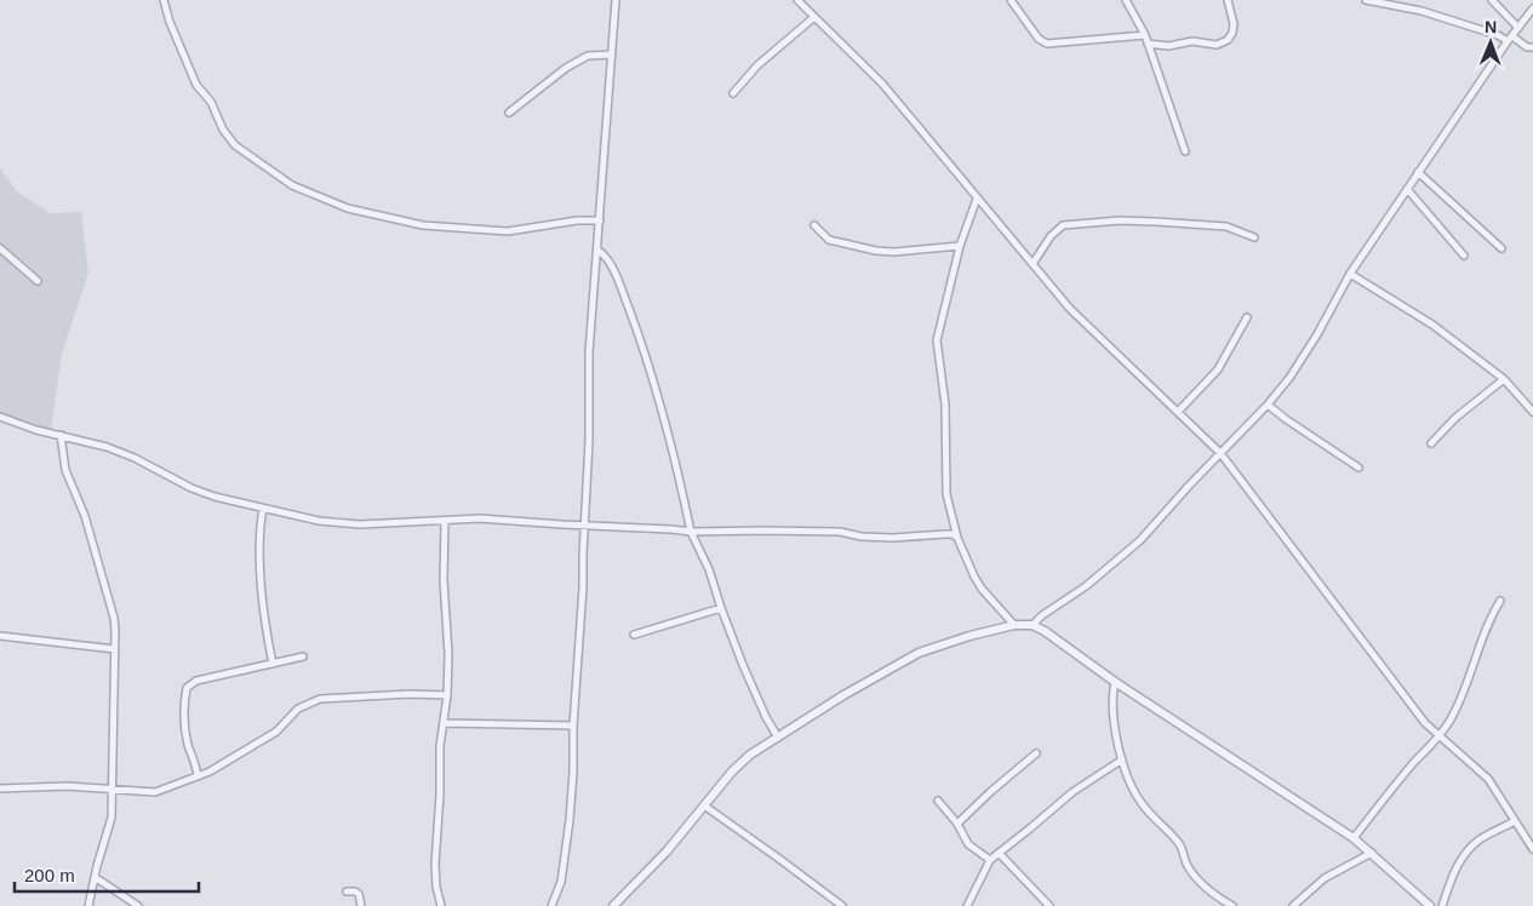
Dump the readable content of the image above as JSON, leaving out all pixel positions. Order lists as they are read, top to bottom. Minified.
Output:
{"scale_bar":"200 m","north":"top"}
